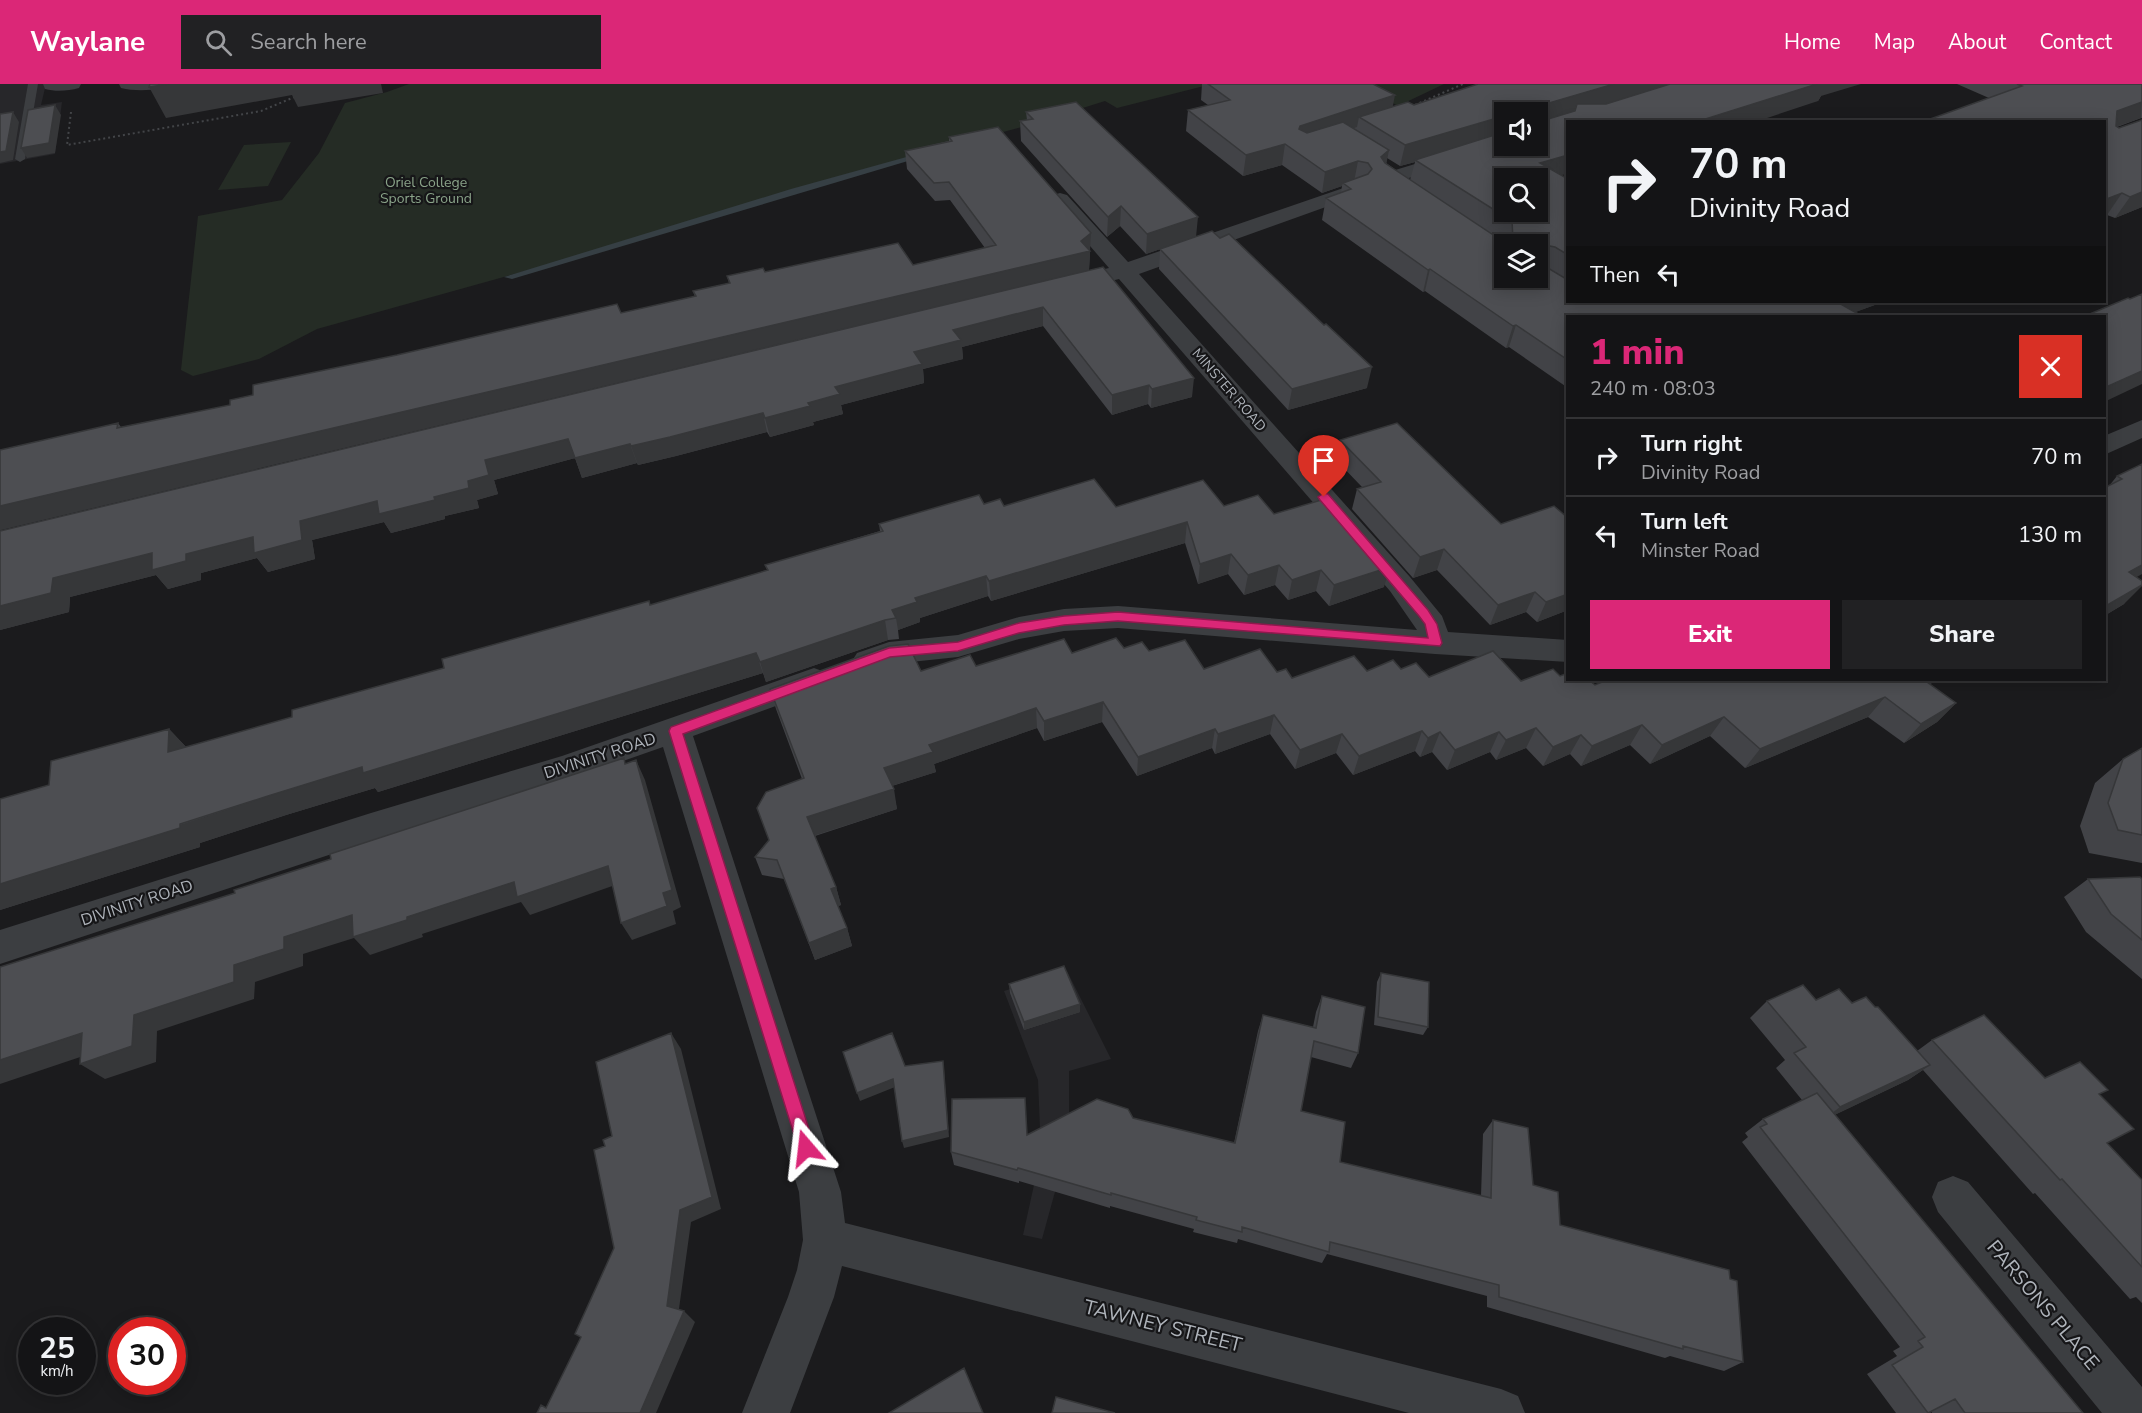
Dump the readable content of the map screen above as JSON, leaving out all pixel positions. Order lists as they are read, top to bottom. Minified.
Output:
{"streets":{"street":["MINSTER ROAD","DIVINITY ROAD","PARSONS PLACE","TAWNEY STREET"]},"crossings":[["MINSTER ROAD","DIVINITY ROAD"]],"parks":["Oriel College Sports Ground"],"page":{"header":"Waylane","search":"Search here","nav":["Home","Map","About","Contact"],"turn":["70 m","Divinity Road"],"then":"Then","heading":["1 min","240 m · 08:03"],"list":[{"name":"Turn right","note":"Divinity Road","value":"70 m"},{"name":"Turn left","note":"Minster Road","value":"130 m"}],"buttons":["Exit","Share"],"speed":"25 km/h","limit":"30"}}
